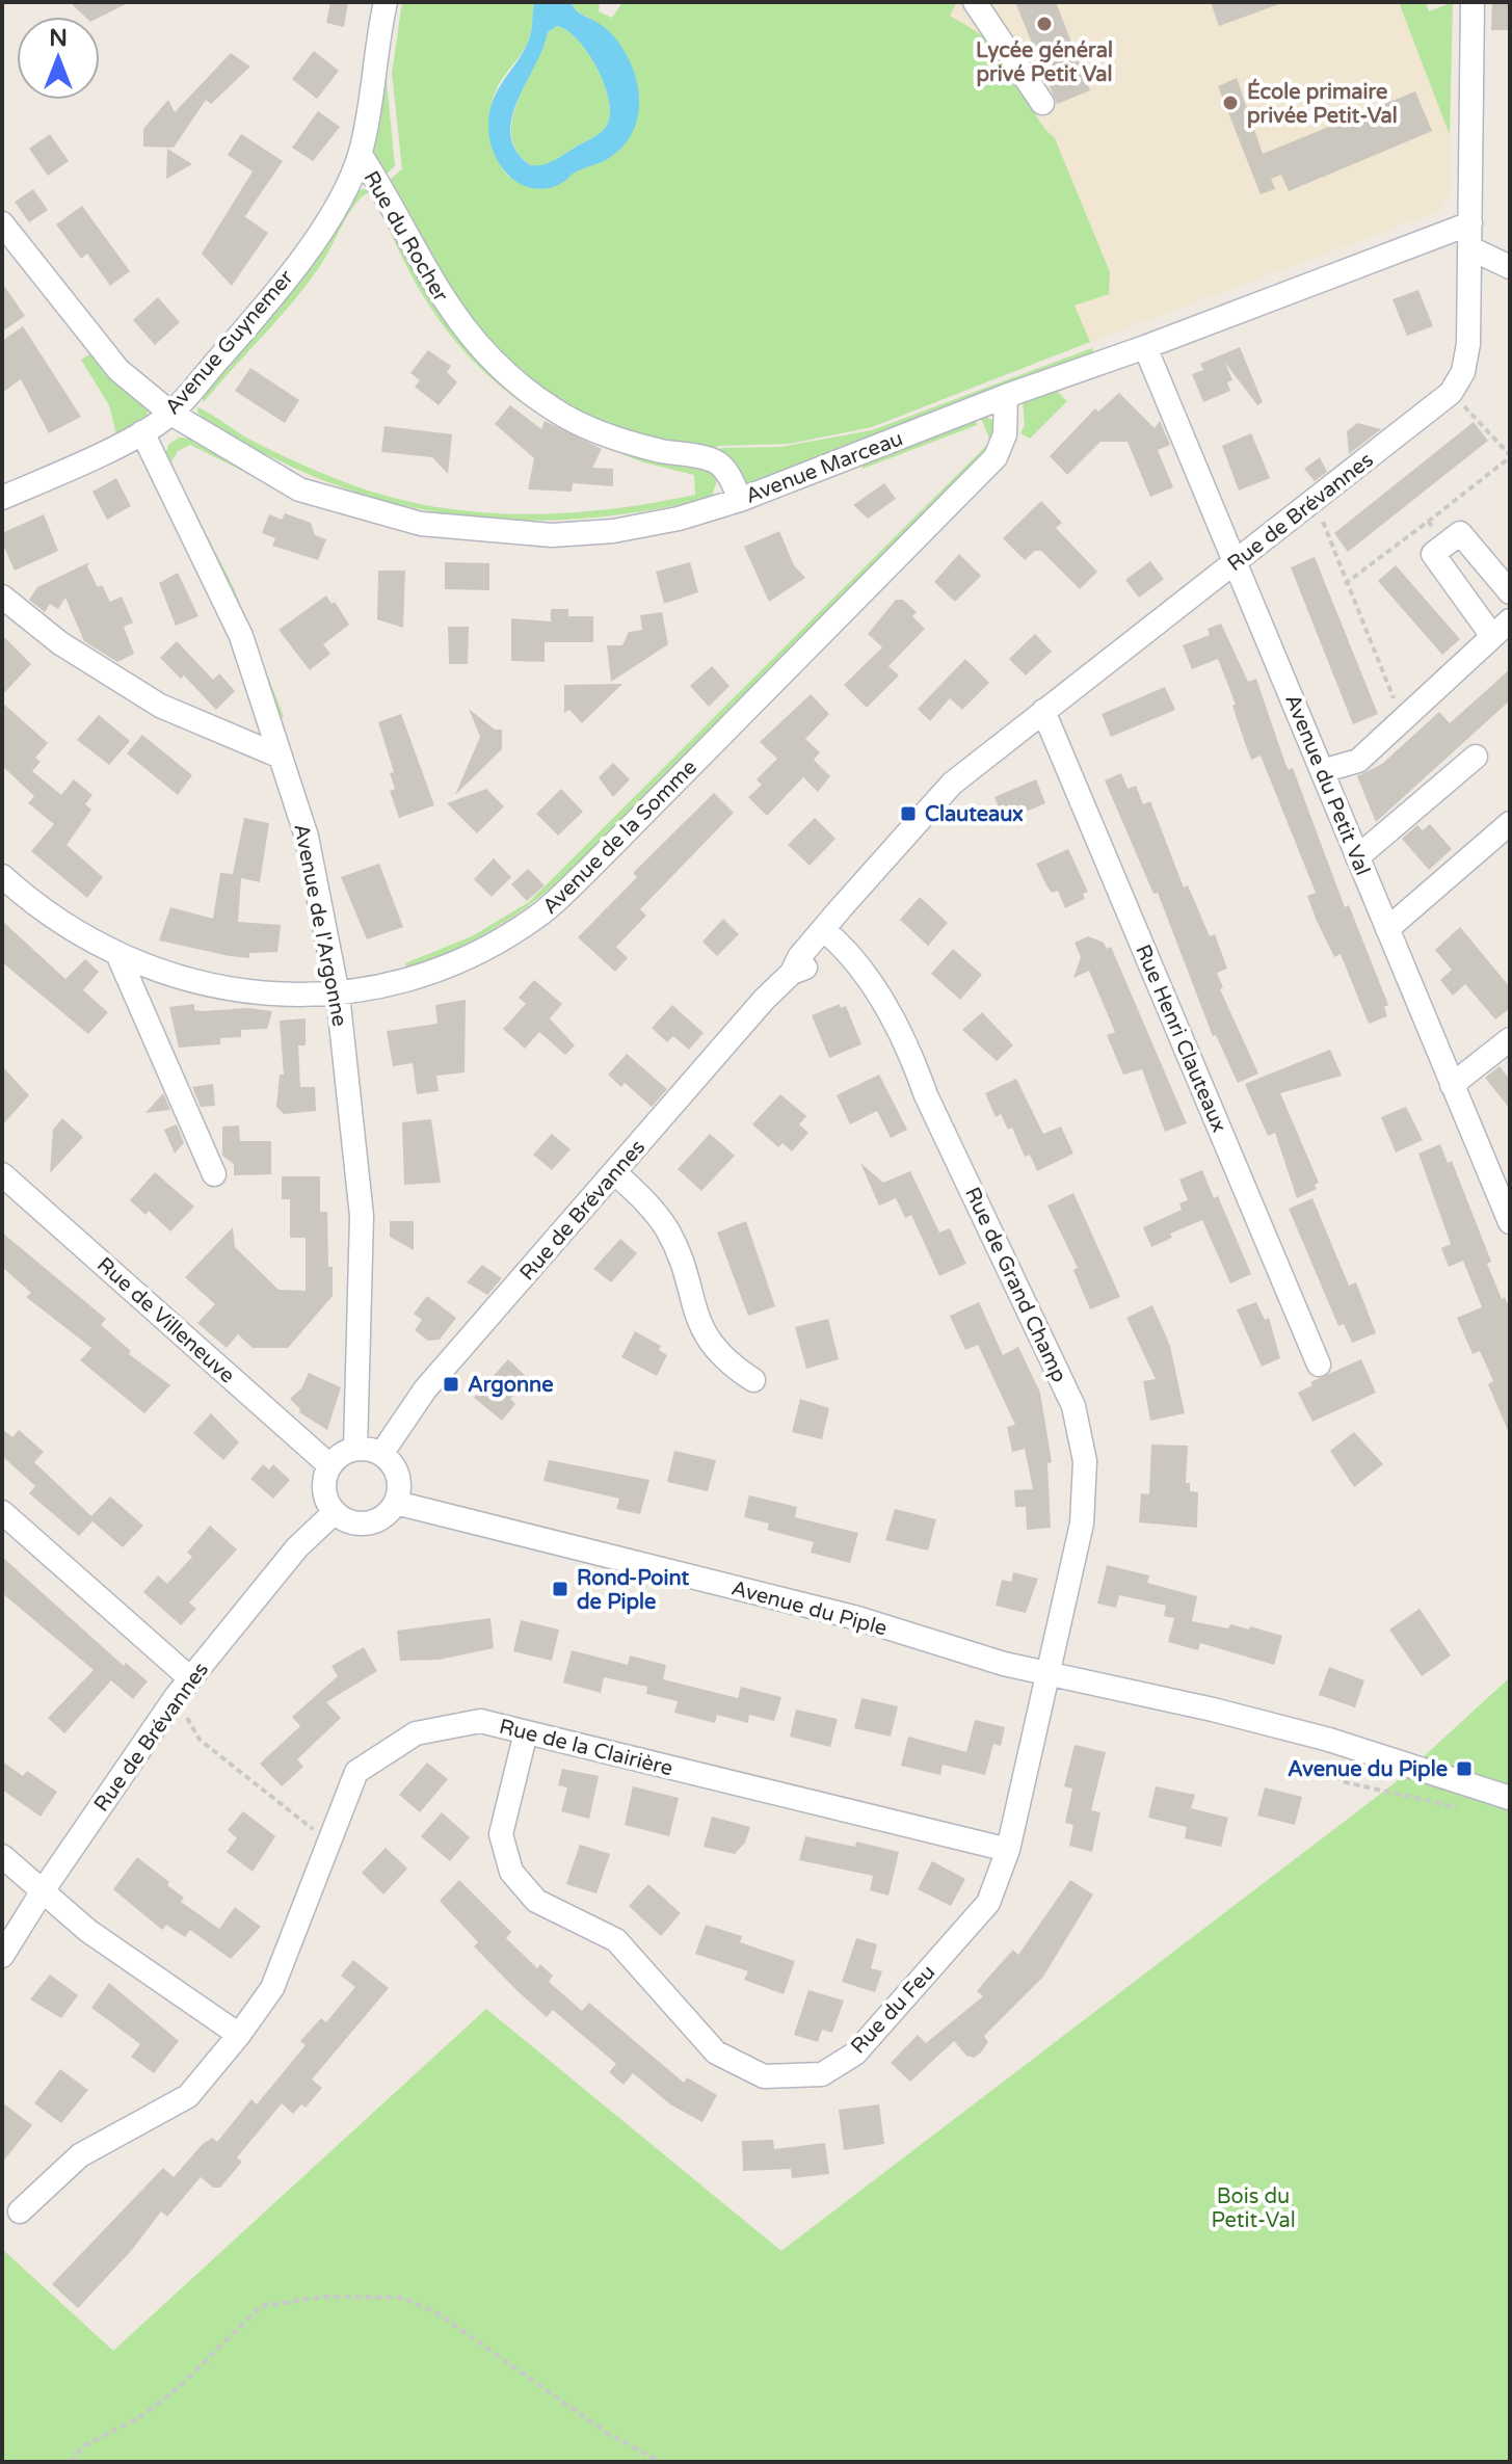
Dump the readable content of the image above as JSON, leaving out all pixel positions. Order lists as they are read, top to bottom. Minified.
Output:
{"streets":{"street":["Rue du Rocher","Avenue Guynemer","Avenue Marceau","Rue de Brévannes","Avenue du Petit Val","Avenue de la Somme","Avenue de l'Argonne","Rue Henri Clauteaux","Rue de Grand Champ","Rue de Villeneuve","Avenue du Piple","Rue de la Clairière","Rue du Feu"]},"crossings":[["Rue du Rocher","Avenue Guynemer"],["Rue du Rocher","Avenue Marceau"],["Avenue Guynemer","Avenue Marceau"],["Avenue Guynemer","Avenue de l'Argonne"],["Avenue Marceau","Rue de Brévannes"],["Avenue Marceau","Avenue du Petit Val"],["Avenue Marceau","Avenue de la Somme"],["Rue de Brévannes","Avenue du Petit Val"],["Rue de Brévannes","Avenue de l'Argonne"],["Rue de Brévannes","Rue Henri Clauteaux"],["Rue de Brévannes","Rue de Grand Champ"],["Rue de Brévannes","Rue de Villeneuve"],["Rue de Brévannes","Avenue du Piple"],["Avenue de la Somme","Avenue de l'Argonne"],["Avenue de l'Argonne","Rue de Villeneuve"],["Avenue de l'Argonne","Avenue du Piple"],["Rue de Grand Champ","Avenue du Piple"],["Rue de Grand Champ","Rue du Feu"],["Rue de Villeneuve","Avenue du Piple"],["Avenue du Piple","Rue du Feu"],["Rue de la Clairière","Rue du Feu"]],"parks":["Bois du Petit-Val"],"places":{"other":["Lycée général privé Petit Val","École primaire privée Petit-Val"],"transit":["Clauteaux","Argonne","Rond-Point de Piple","Avenue du Piple"]},"north":"top"}
